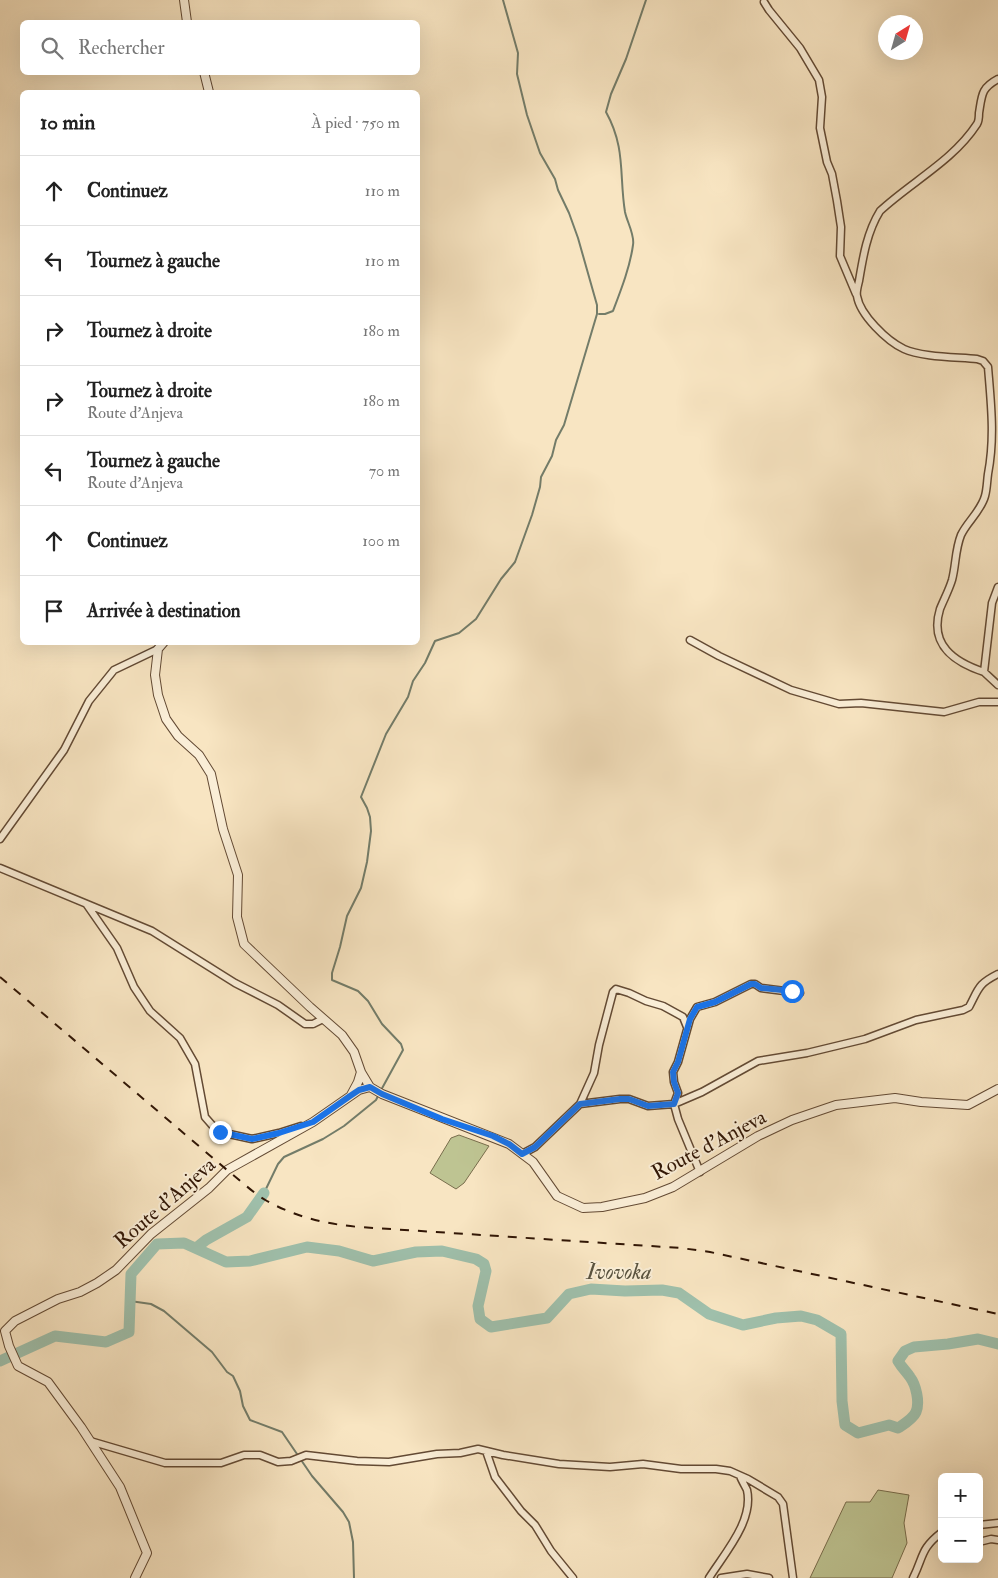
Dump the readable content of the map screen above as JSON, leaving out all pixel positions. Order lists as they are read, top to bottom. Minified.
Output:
{"streets":{"street":["Route d'Anjeva"]},"water":["Ivovoka"],"north":"top right","page":{"search":"Rechercher","heading":["10 min","À pied · 750 m"],"list":[["Continuez","110 m"],["Tournez à gauche","110 m"],["Tournez à droite","180 m"],["Tournez à droite","Route d'Anjeva","180 m"],["Tournez à gauche","Route d'Anjeva","70 m"],["Continuez","100 m"],"Arrivée à destination"],"map_buttons":["+","−"]}}
